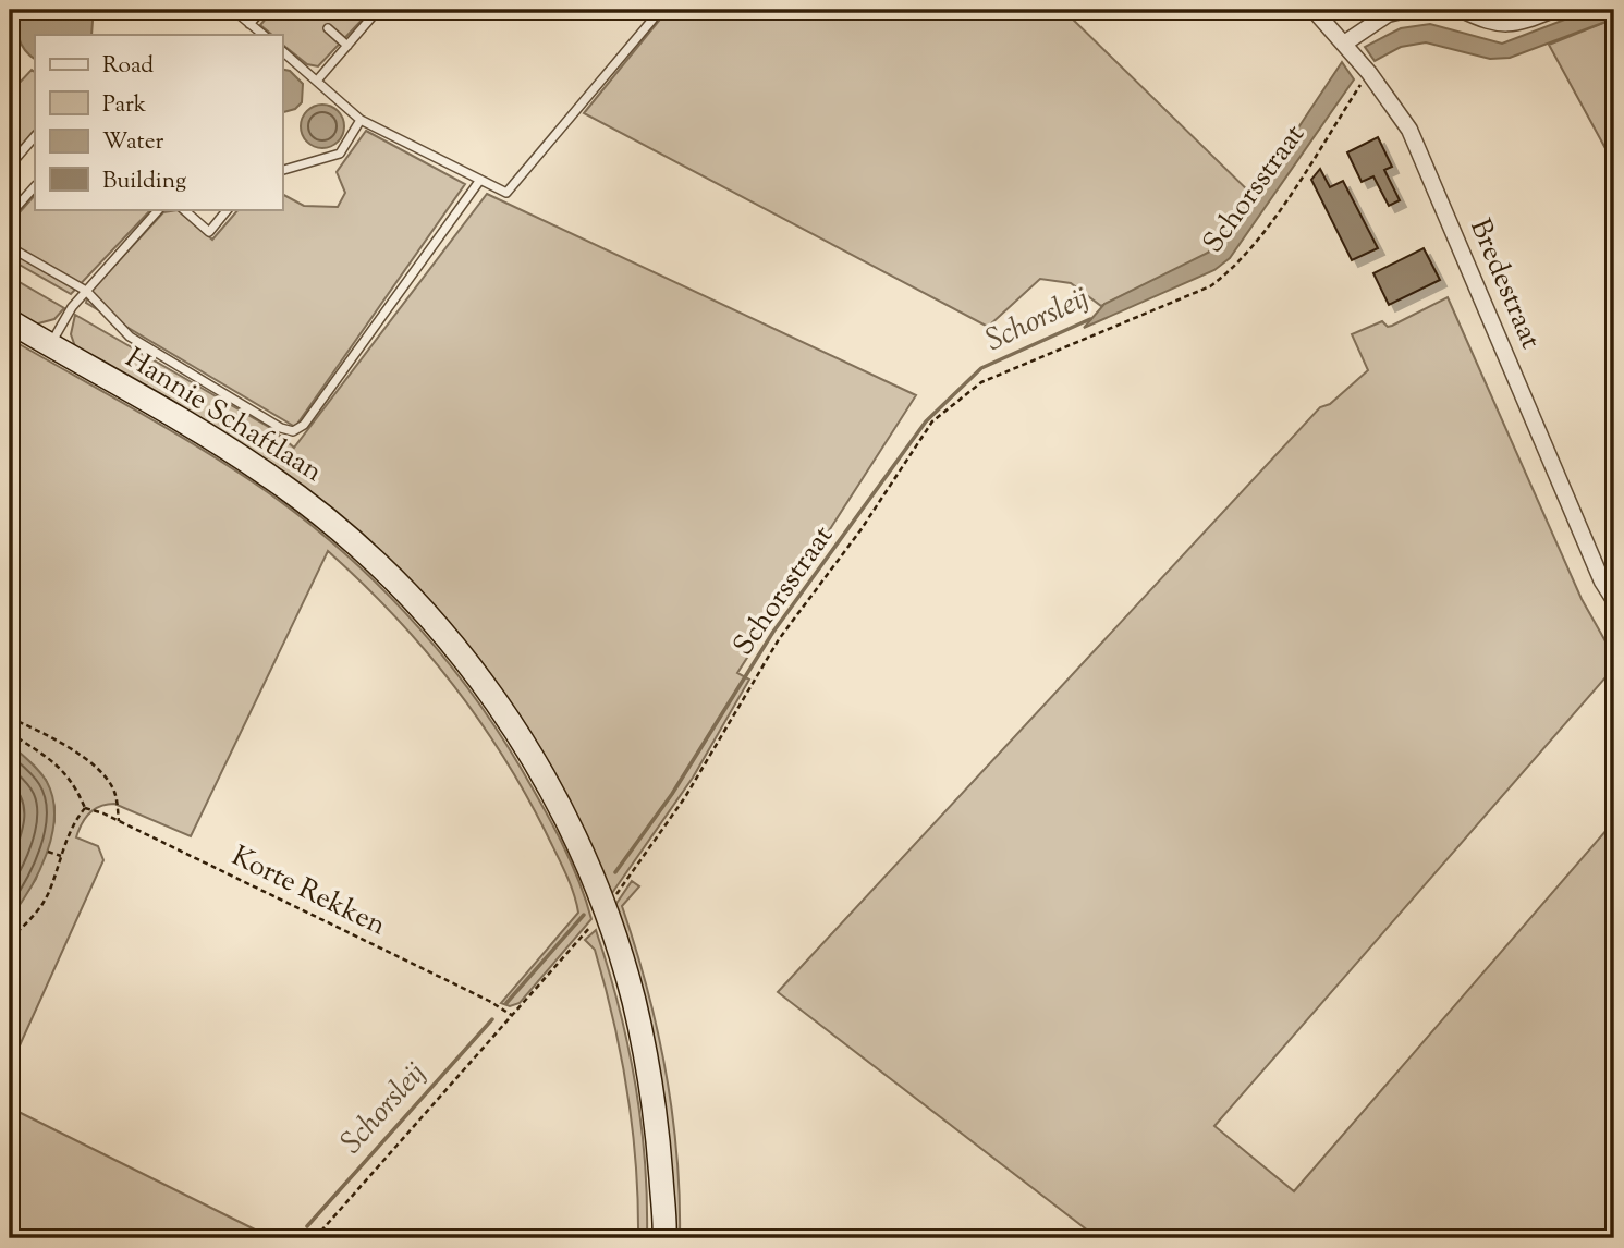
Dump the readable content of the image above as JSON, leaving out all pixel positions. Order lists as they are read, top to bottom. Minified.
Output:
{"streets":{"main road":["Hannie Schaftlaan"],"street":["Bredestraat"],"path":["Schorsstraat","Korte Rekken"]},"crossings":[["Schorsstraat","Bredestraat"],["Schorsstraat","Hannie Schaftlaan"],["Schorsstraat","Korte Rekken"]],"water":["Schorsleij"],"legend":["Road","Park","Water","Building"]}
